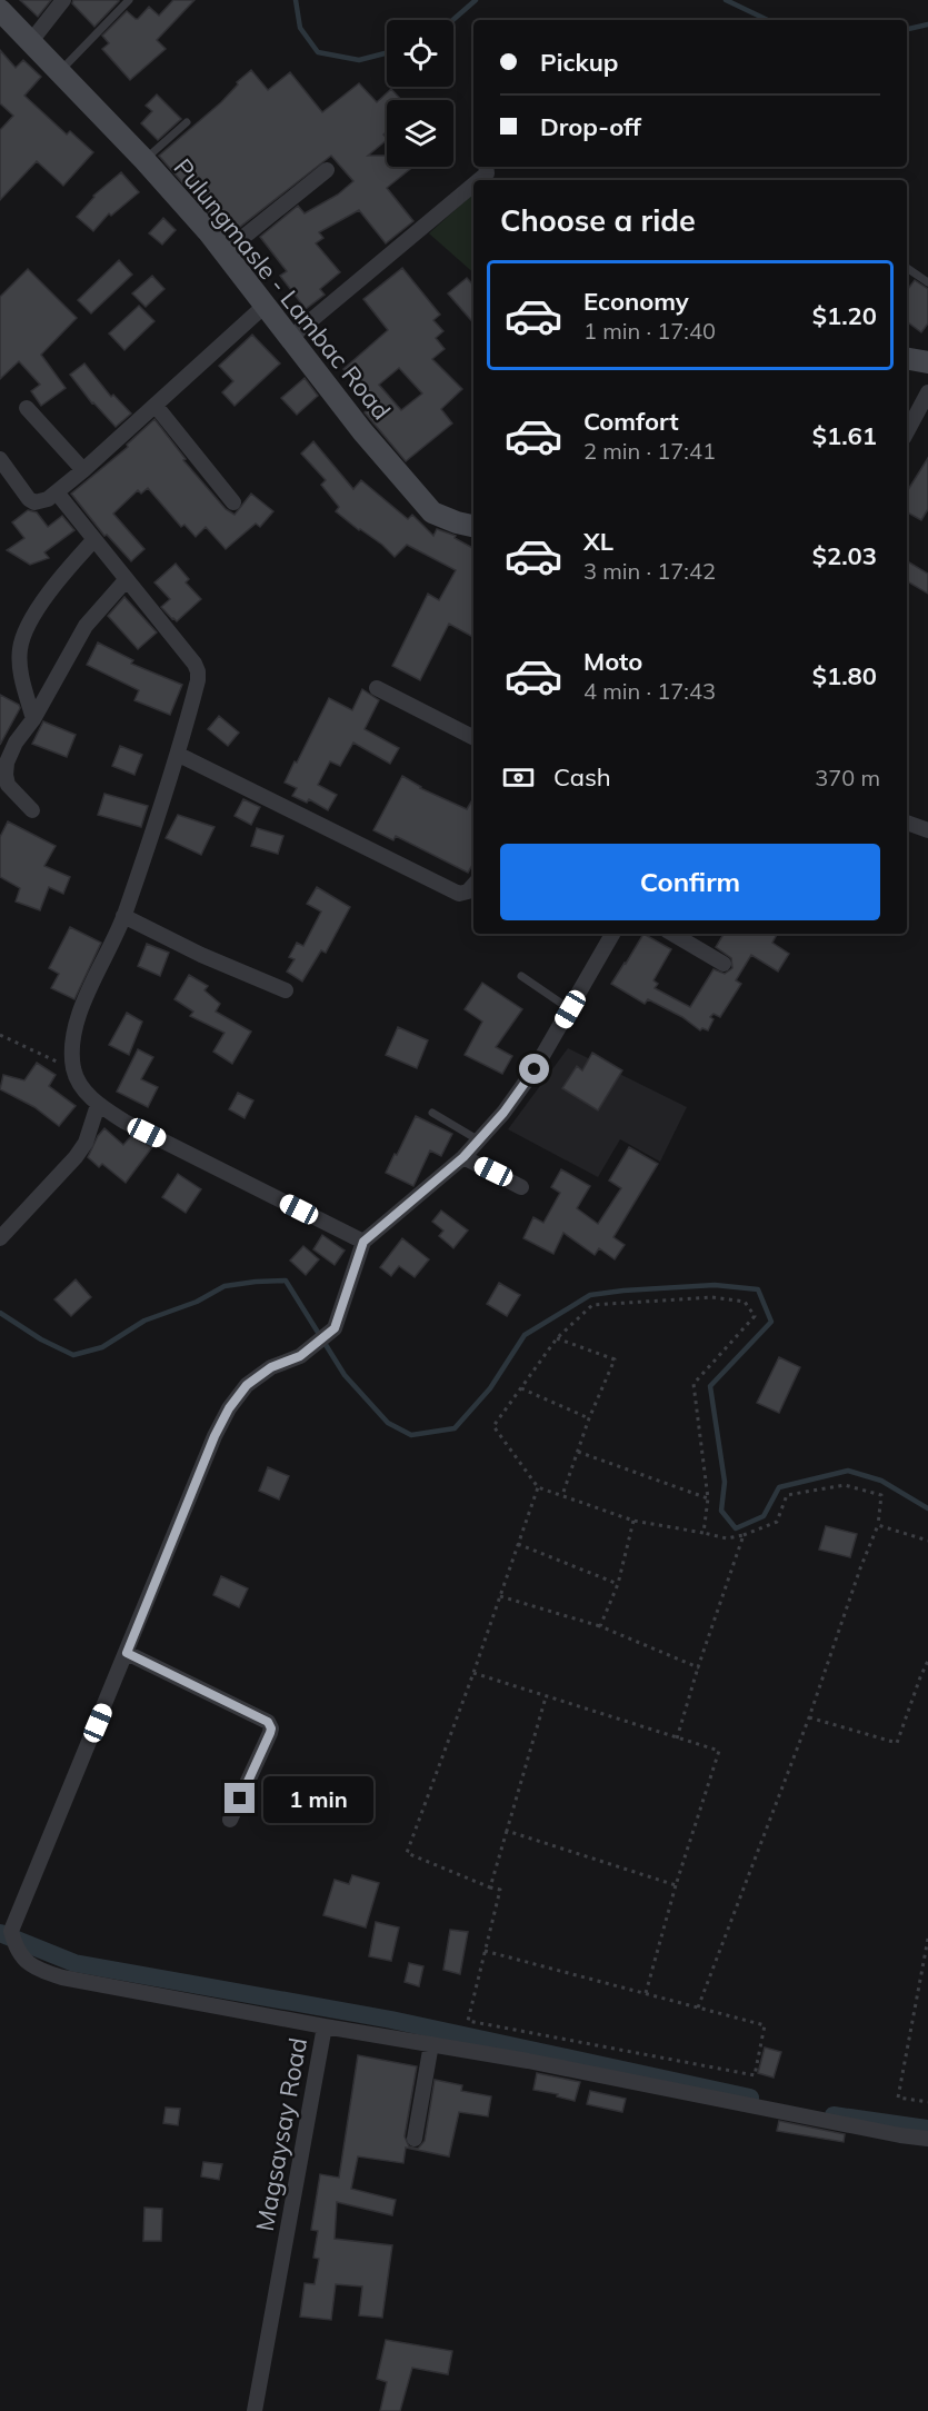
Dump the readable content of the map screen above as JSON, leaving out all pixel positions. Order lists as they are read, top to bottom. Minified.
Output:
{"streets":{"street":["Pulungmasle - Lambac Road","Magsaysay Road"]},"page":{"banner":["Pickup","Drop-off"],"heading":"Choose a ride","list":[{"name":"Economy","note":"1 min · 17:40","value":"$1.20"},{"name":"Comfort","note":"2 min · 17:41","value":"$1.61"},{"name":"XL","note":"3 min · 17:42","value":"$2.03"},{"name":"Moto","note":"4 min · 17:43","value":"$1.80"}],"pay":["Cash","370 m"],"buttons":"Confirm","bubble":"1 min"}}
